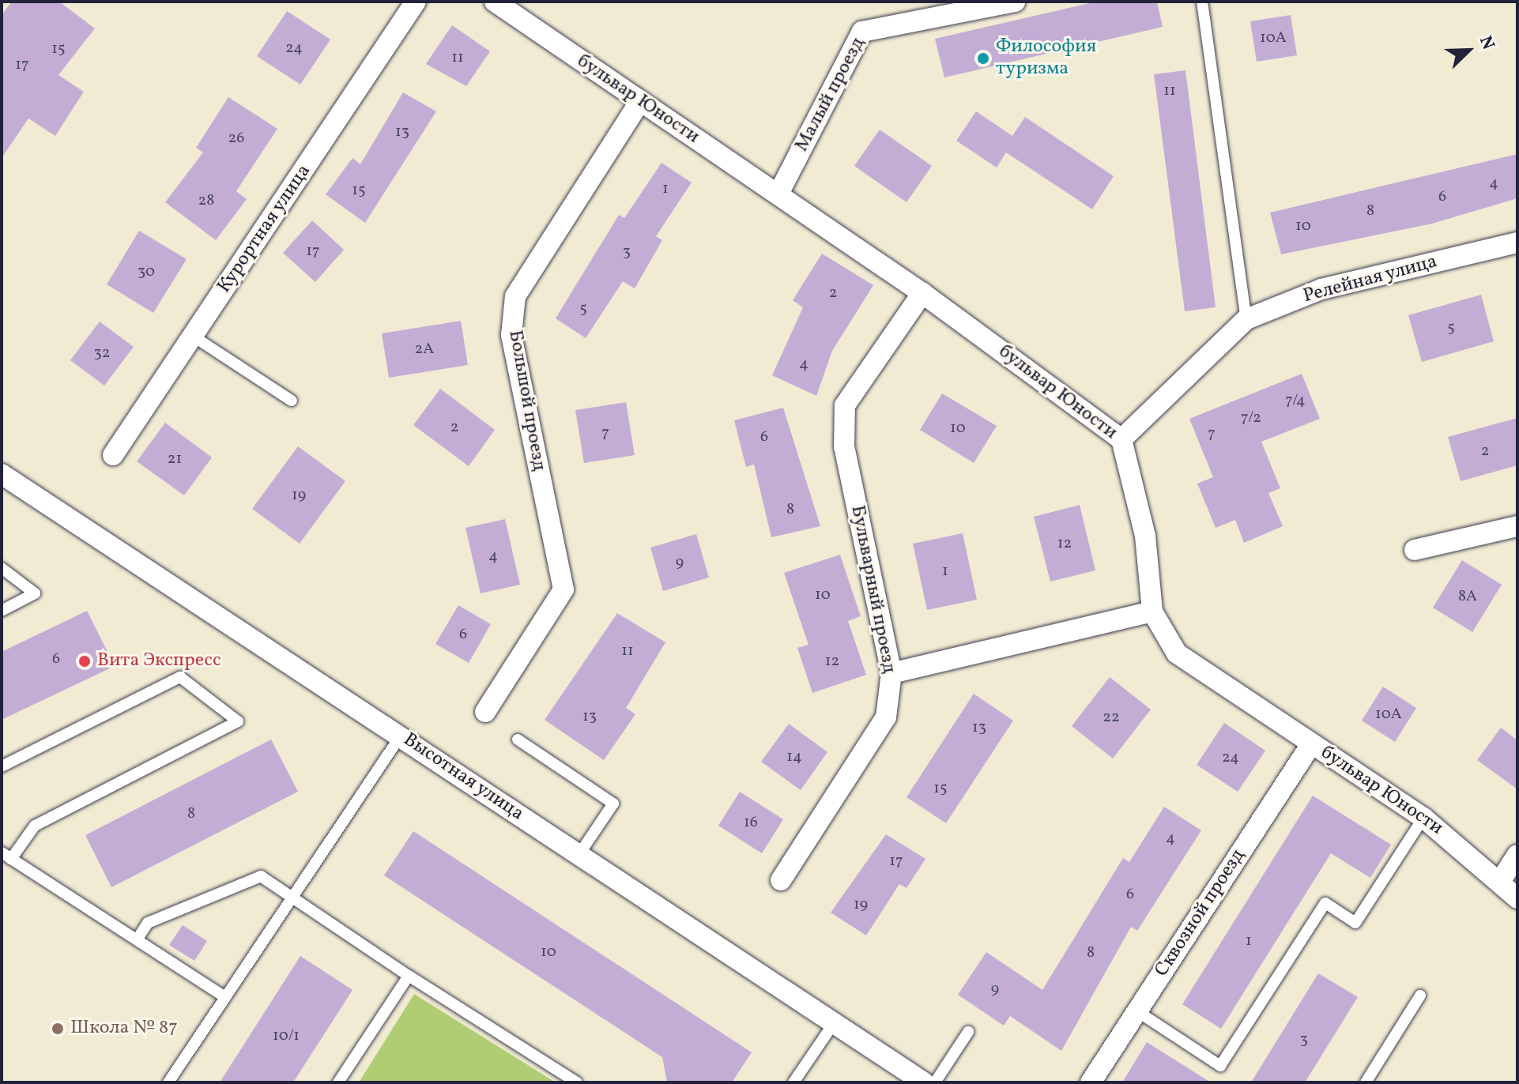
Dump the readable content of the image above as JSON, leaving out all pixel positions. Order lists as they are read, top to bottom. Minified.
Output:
{"streets":{"street":["Малый проезд","бульвар Юности","Курортная улица","Релейная улица","Большой проезд","Бульварный проезд","Высотная улица","Сквозной проезд"]},"crossings":[["Малый проезд","бульвар Юности"],["бульвар Юности","Релейная улица"],["бульвар Юности","Большой проезд"],["бульвар Юности","Бульварный проезд"],["бульвар Юности","Сквозной проезд"]],"places":["Философия туризма","Вита Экспресс","Школа № 87"],"house_numbers":["10А","24","15","11","17","11","13","26","4","1","15","6","28","8","10","17","3","30","2","5","5","2А","32","4","7/4","7/2","2","10","7","7","6","2","21","19","8","12","4","9","1","10","8А","6","11","6","12","10А","13","22","13","14","24","15","8","16","4","17","6","19","1","10","8","9","10/1","3"],"north":"top right"}
